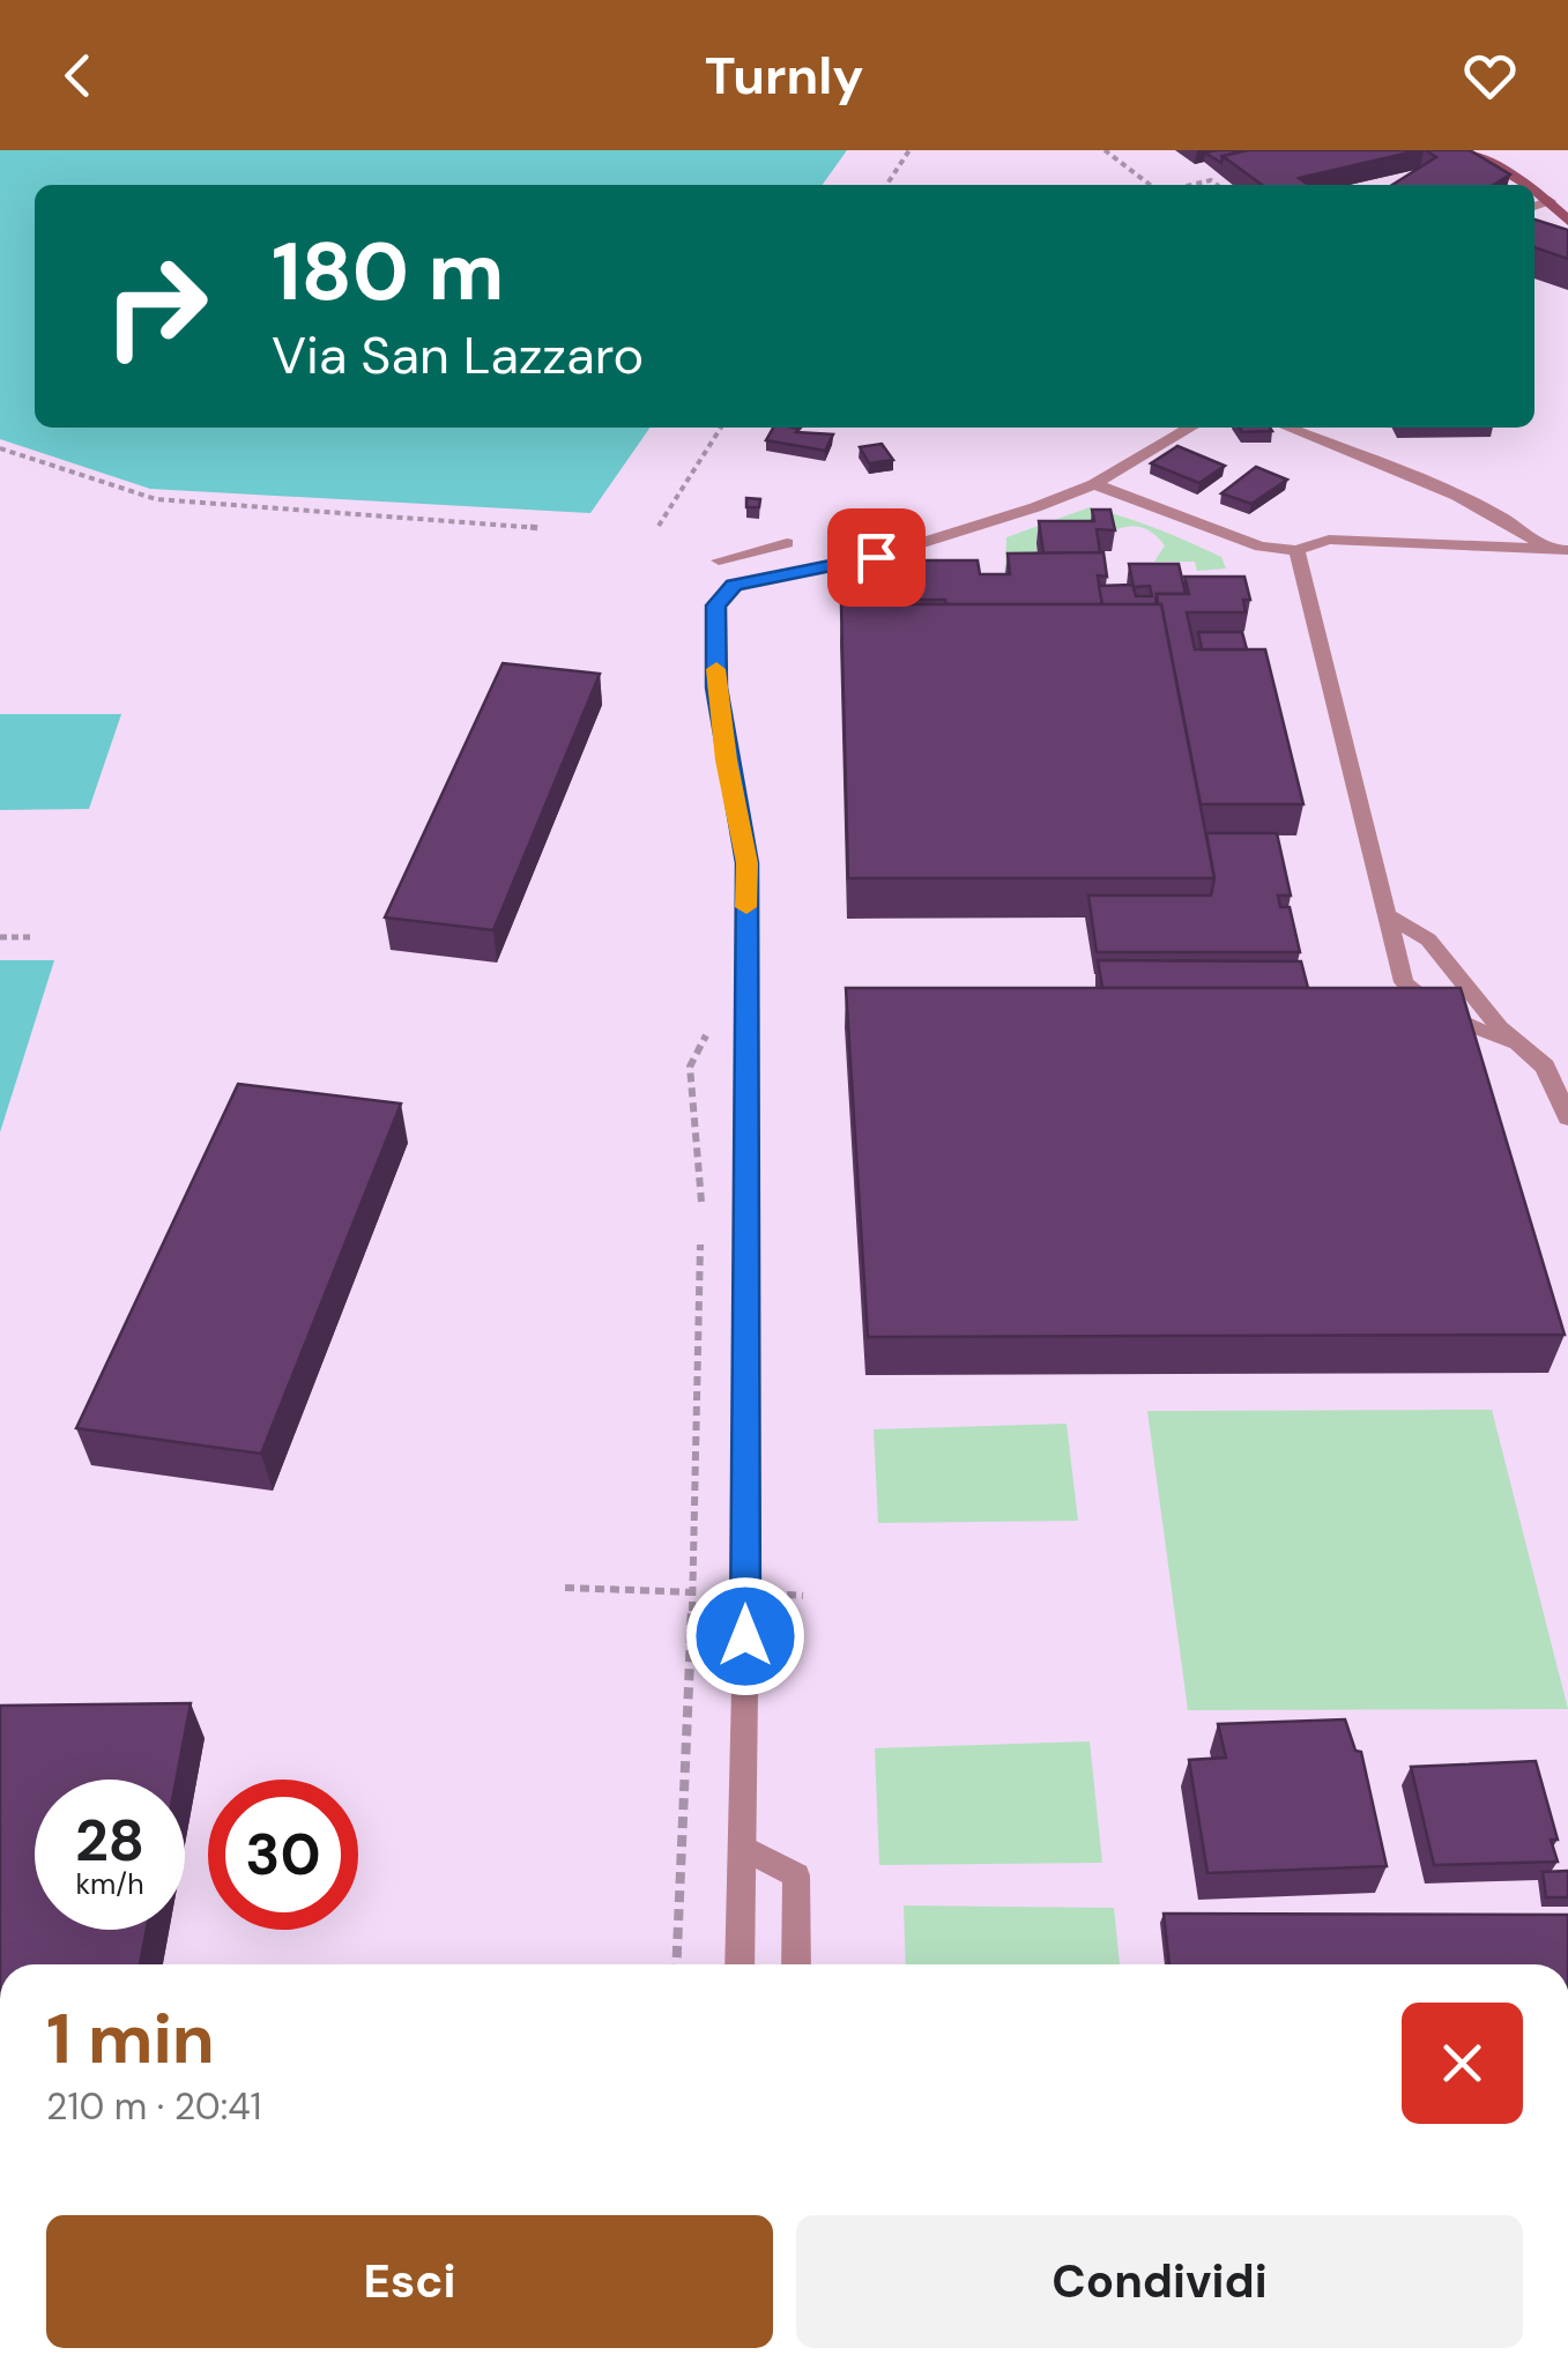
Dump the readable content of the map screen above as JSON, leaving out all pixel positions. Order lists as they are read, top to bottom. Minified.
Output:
{"page":{"header":"Turnly","turn":["180 m","Via San Lazzaro"],"speed":"28 km/h","limit":"30","heading":["1 min","210 m · 20:41"],"buttons":["Esci","Condividi"]}}
